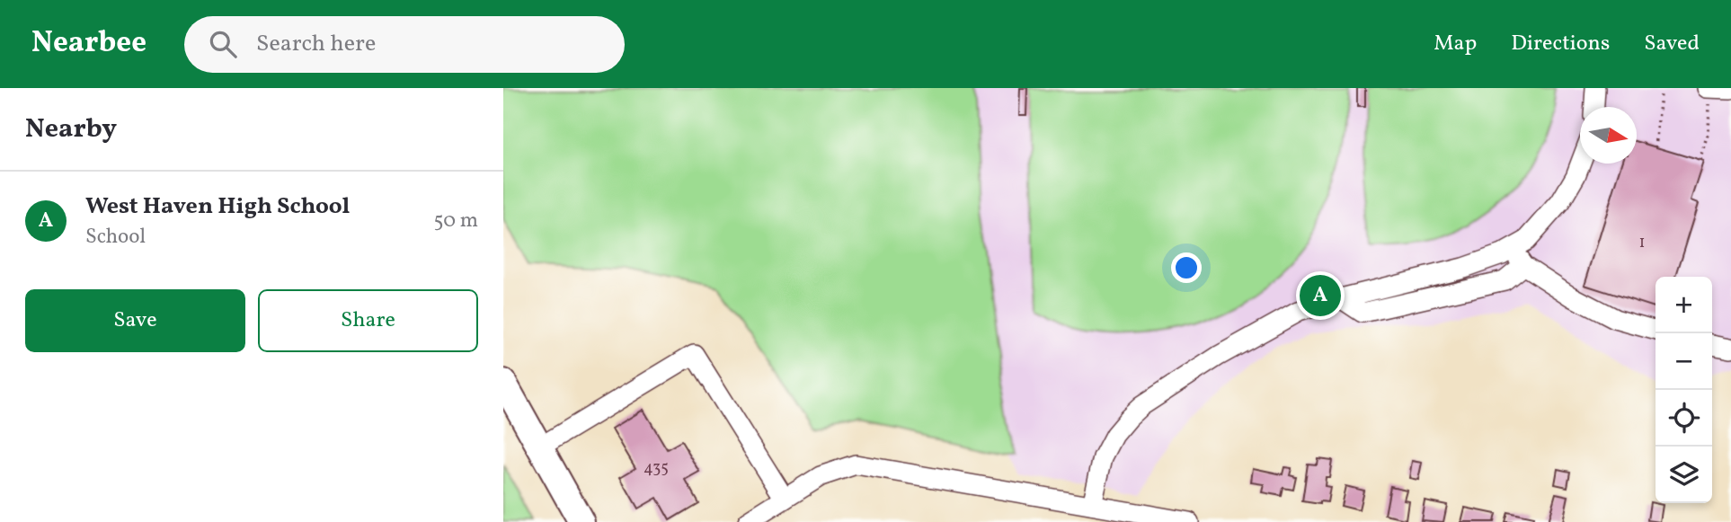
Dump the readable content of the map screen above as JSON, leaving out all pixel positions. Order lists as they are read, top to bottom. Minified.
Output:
{"house_numbers":["1","435"],"north":"right","page":{"header":"Nearbee","search":"Search here","nav":["Map","Directions","Saved"],"heading":"Nearby","list":[{"mark":"A","name":"West Haven High School","note":"School","value":"50 m"}],"buttons":["Save","Share"],"pins":"A","map_buttons":["+","−"]}}
